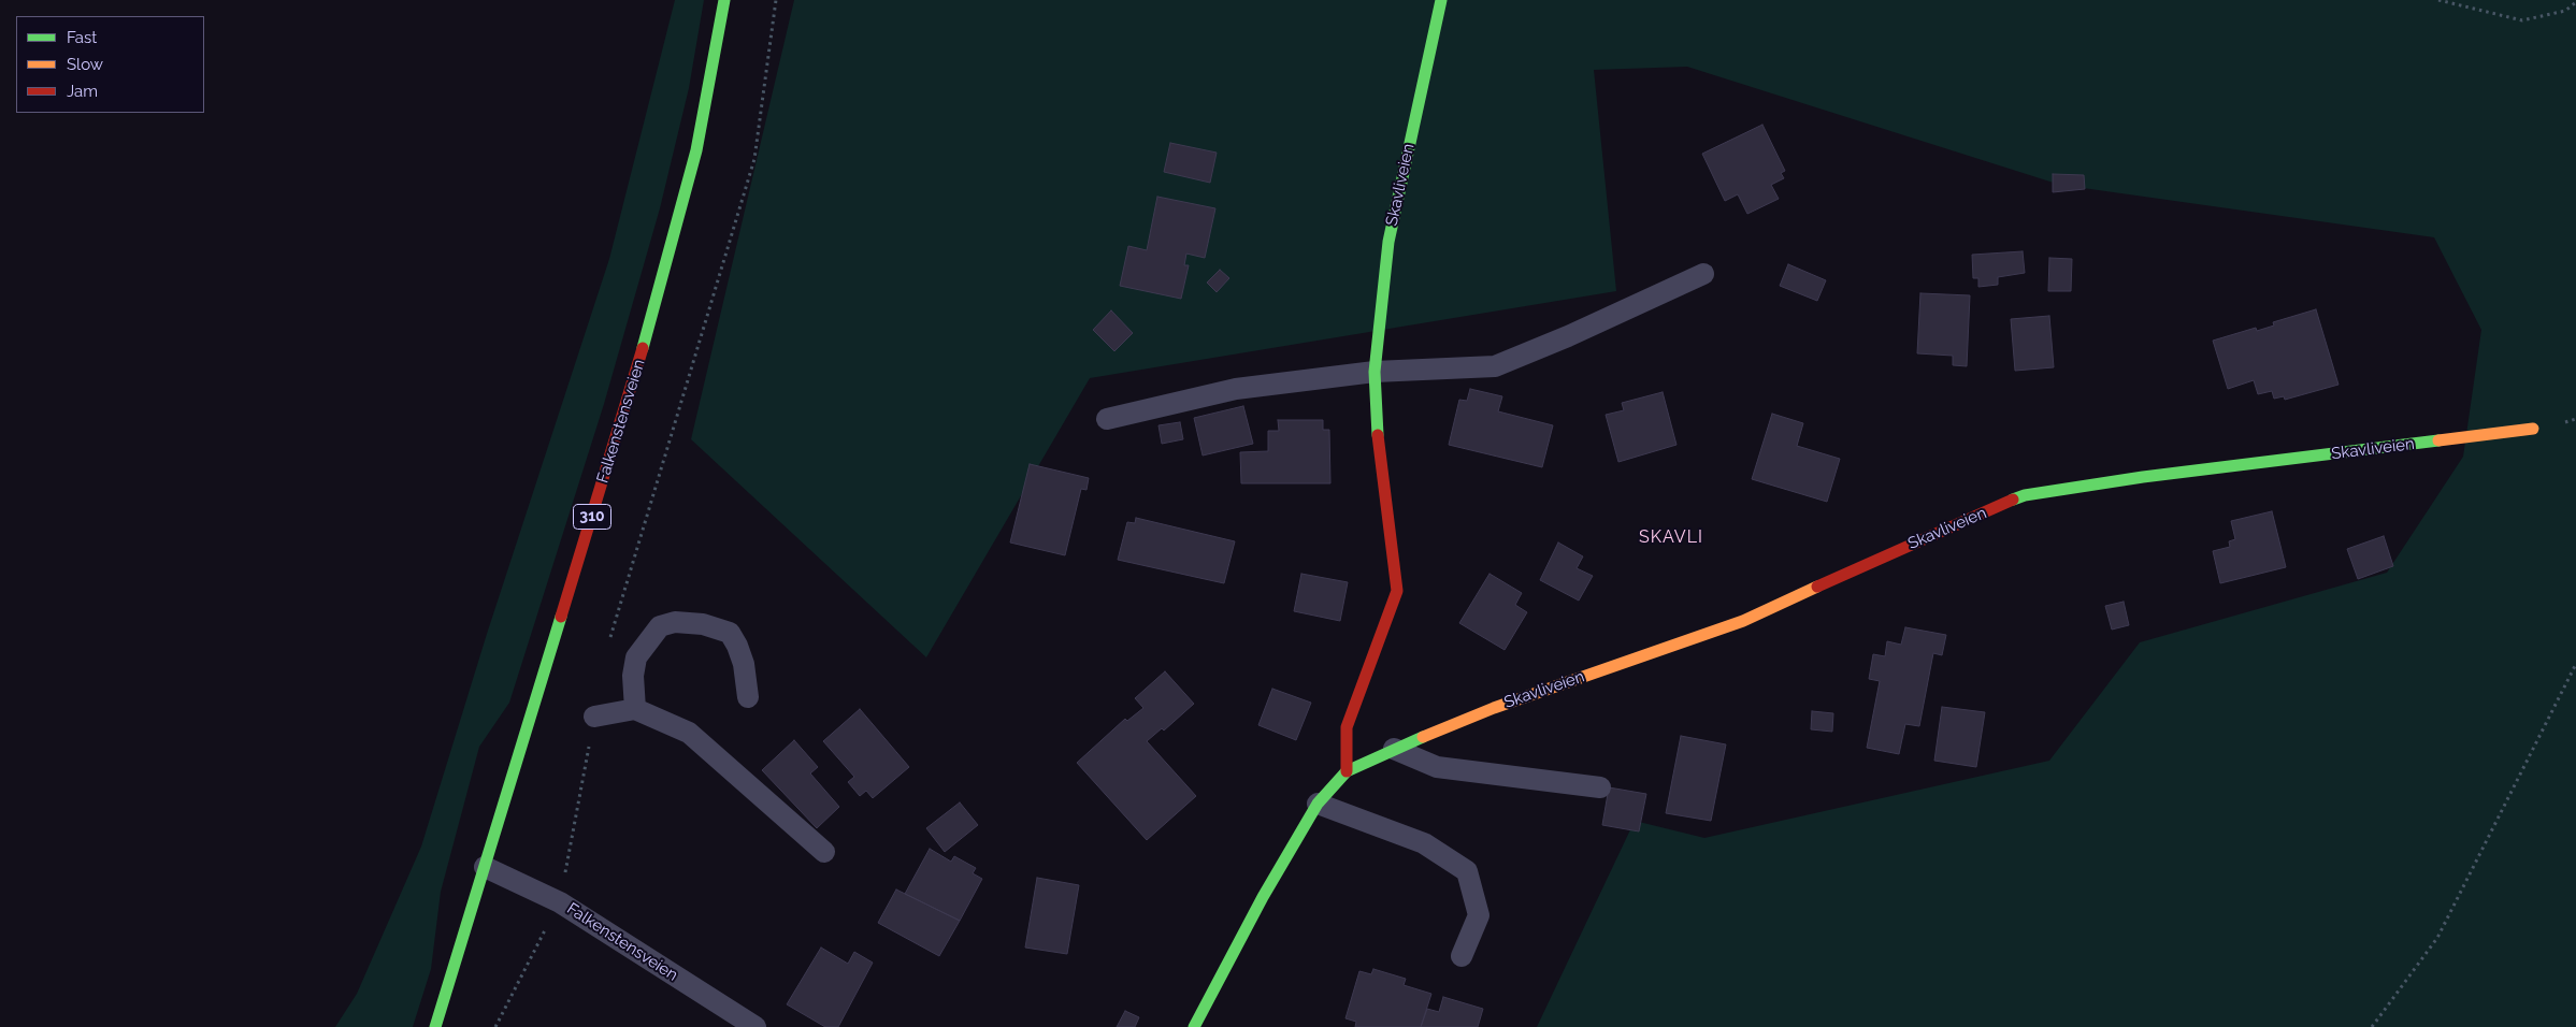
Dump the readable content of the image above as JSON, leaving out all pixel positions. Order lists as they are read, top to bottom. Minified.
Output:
{"streets":{"street":["Skavliveien","Falkenstensveien","310"]},"districts":["SKAVLI"],"legend":["Fast","Slow","Jam"]}
